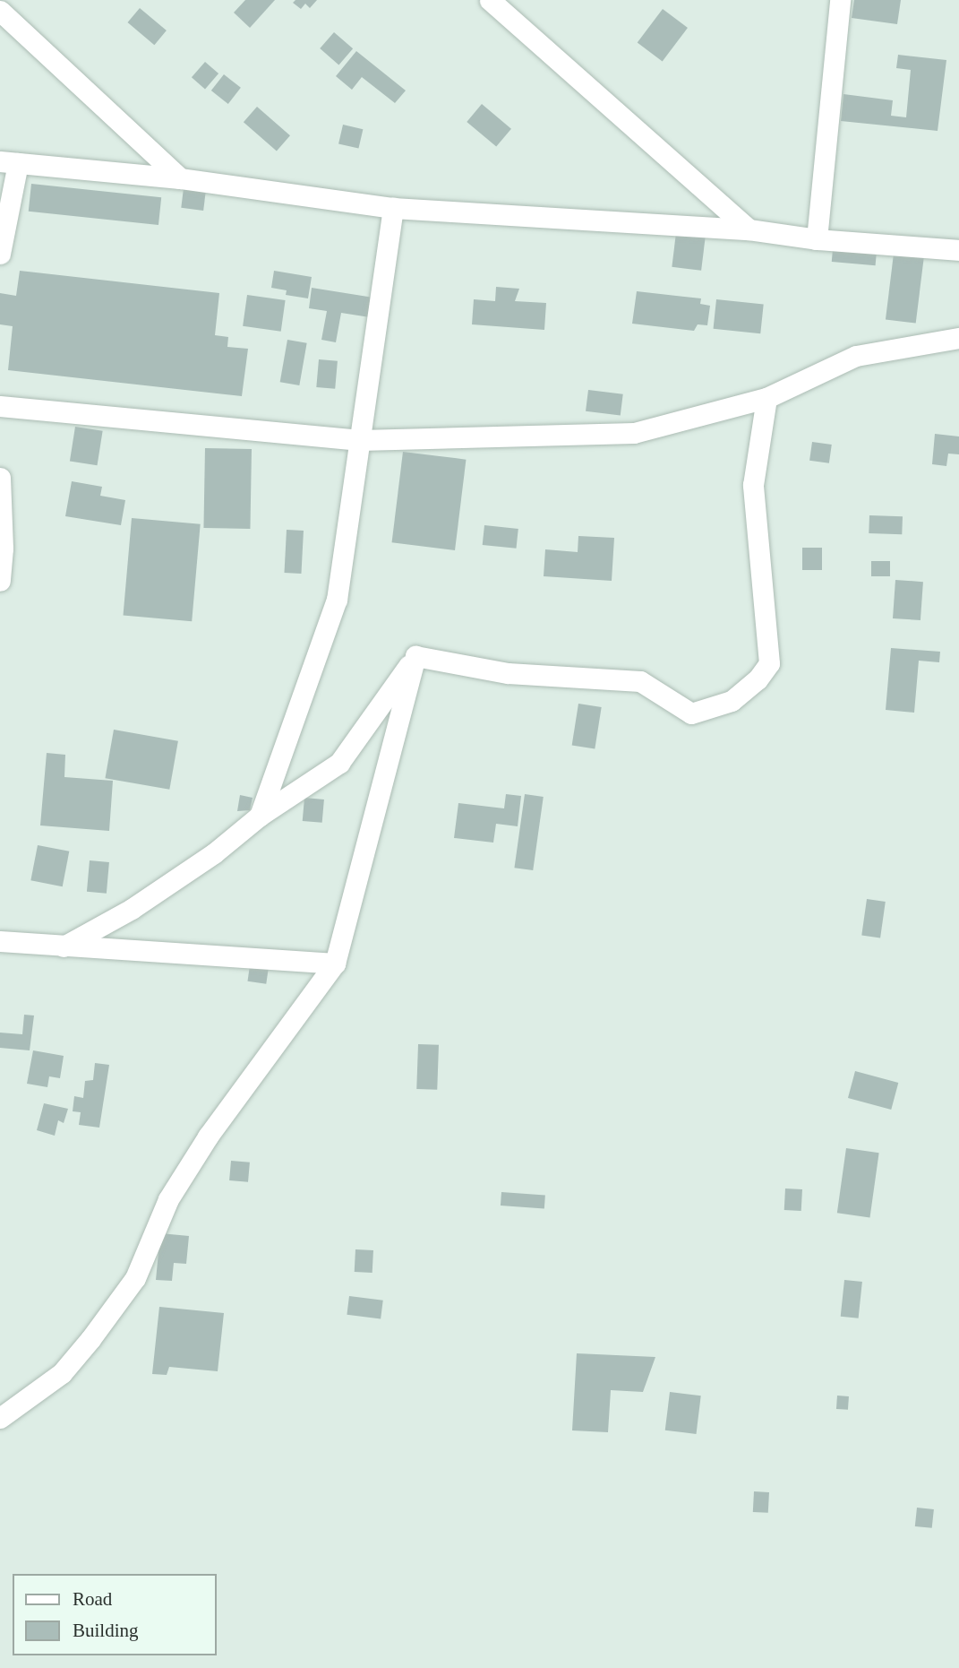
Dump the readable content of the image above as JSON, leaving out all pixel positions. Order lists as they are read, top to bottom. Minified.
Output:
{"legend":["Road","Building"]}
